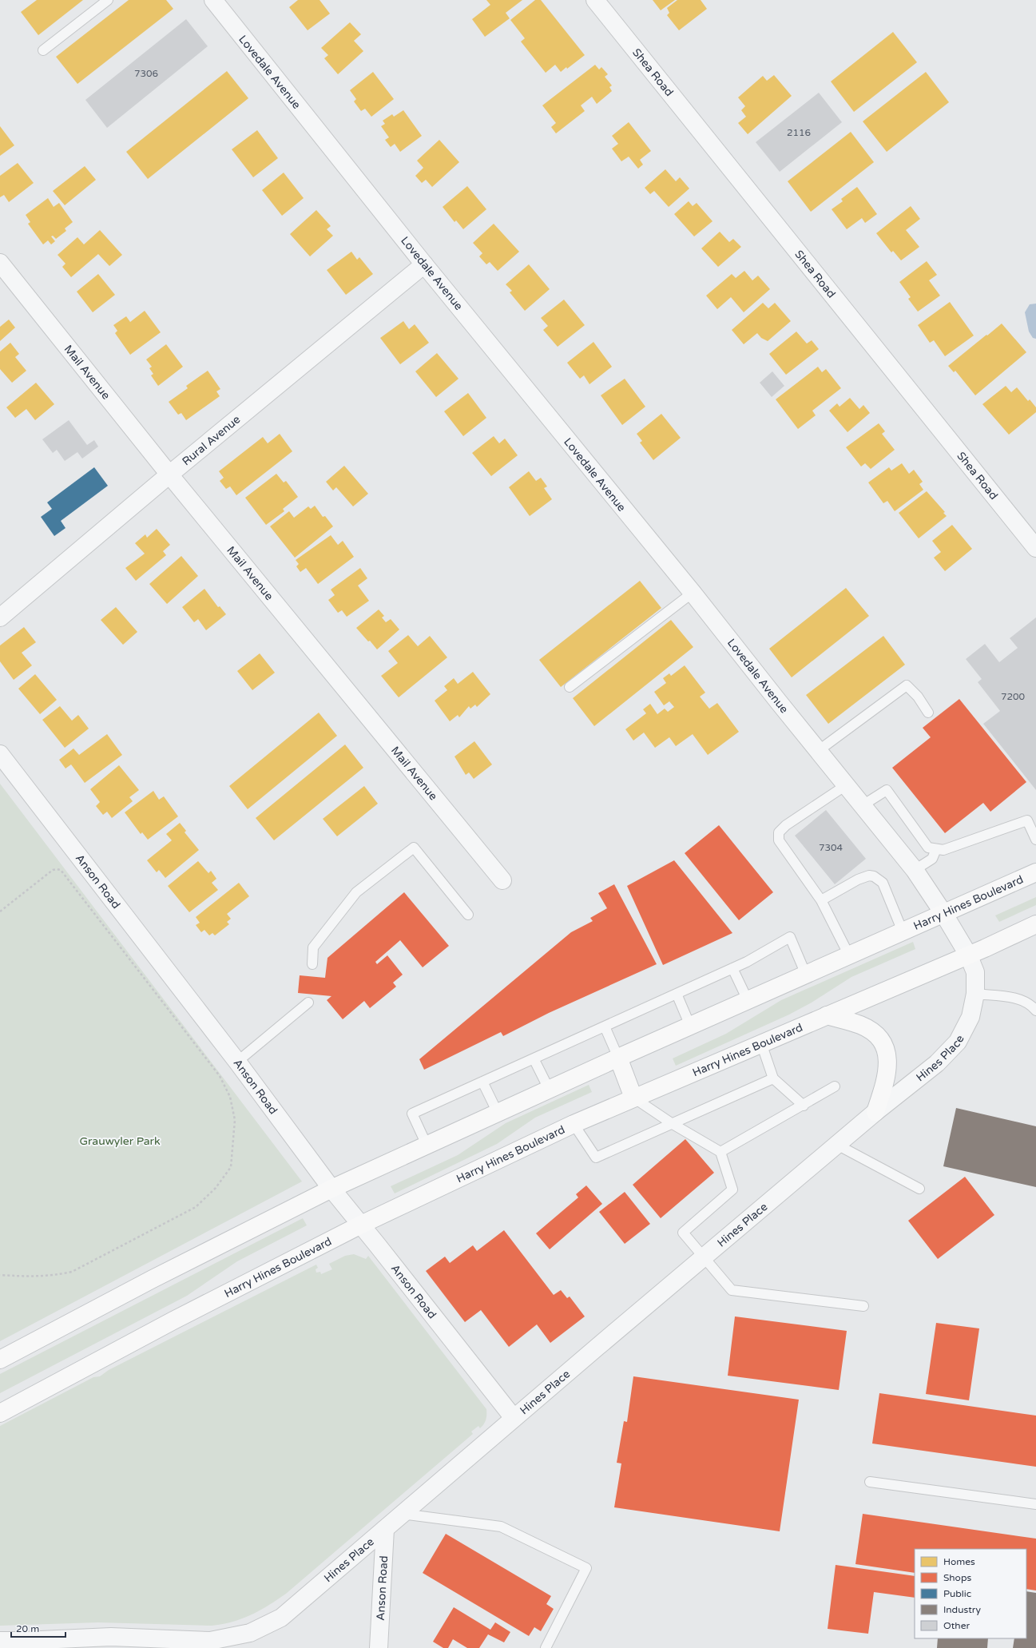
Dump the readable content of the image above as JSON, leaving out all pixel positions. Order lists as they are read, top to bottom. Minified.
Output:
{"streets":{"main road":["Harry Hines Boulevard"],"street":["Lovedale Avenue","Shea Road","Mail Avenue","Rural Avenue","Anson Road","Hines Place"]},"crossings":[["Lovedale Avenue","Rural Avenue"],["Lovedale Avenue","Harry Hines Boulevard"],["Lovedale Avenue","Hines Place"],["Mail Avenue","Rural Avenue"],["Anson Road","Harry Hines Boulevard"],["Anson Road","Hines Place"],["Harry Hines Boulevard","Hines Place"]],"parks":["Grauwyler Park"],"house_numbers":["7306","2116","7200","7304"],"legend":["Homes","Shops","Public","Industry","Other"],"scale_bar":"20 m"}
